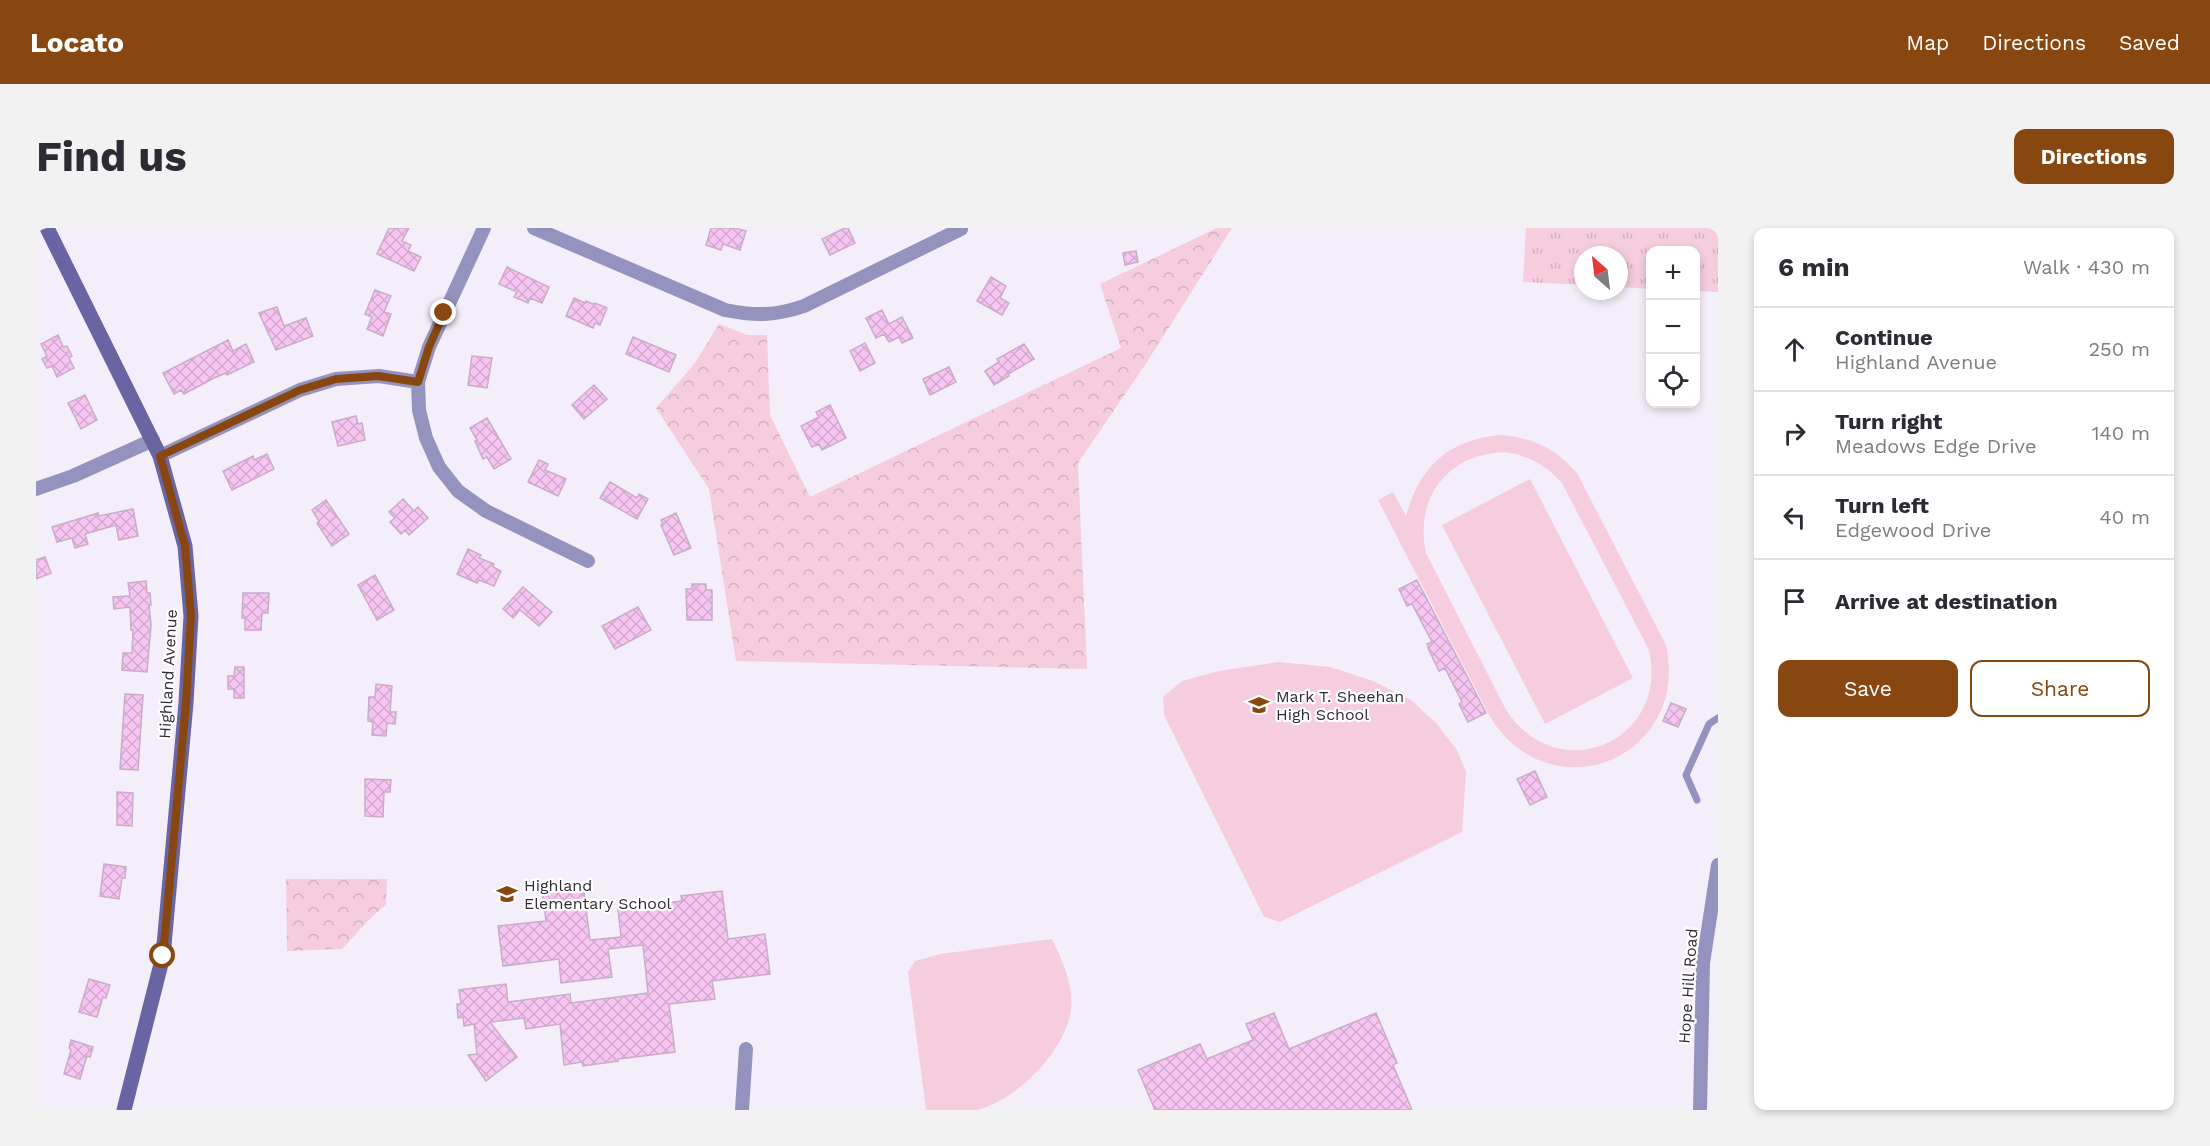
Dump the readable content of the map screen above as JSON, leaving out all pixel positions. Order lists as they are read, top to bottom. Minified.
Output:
{"streets":{"street":["Highland Avenue","Hope Hill Road"]},"places":{"school or university":["Mark T. Sheehan High School","Highland Elementary School"]},"north":"top left","page":{"header":"Locato","nav":["Map","Directions","Saved"],"buttons":["Directions",["Save","Share"]],"title":"Find us","heading":["6 min","Walk · 430 m"],"map_buttons":["+","−"],"list":[["Continue","Highland Avenue","250 m"],["Turn right","Meadows Edge Drive","140 m"],["Turn left","Edgewood Drive","40 m"],"Arrive at destination"]}}
